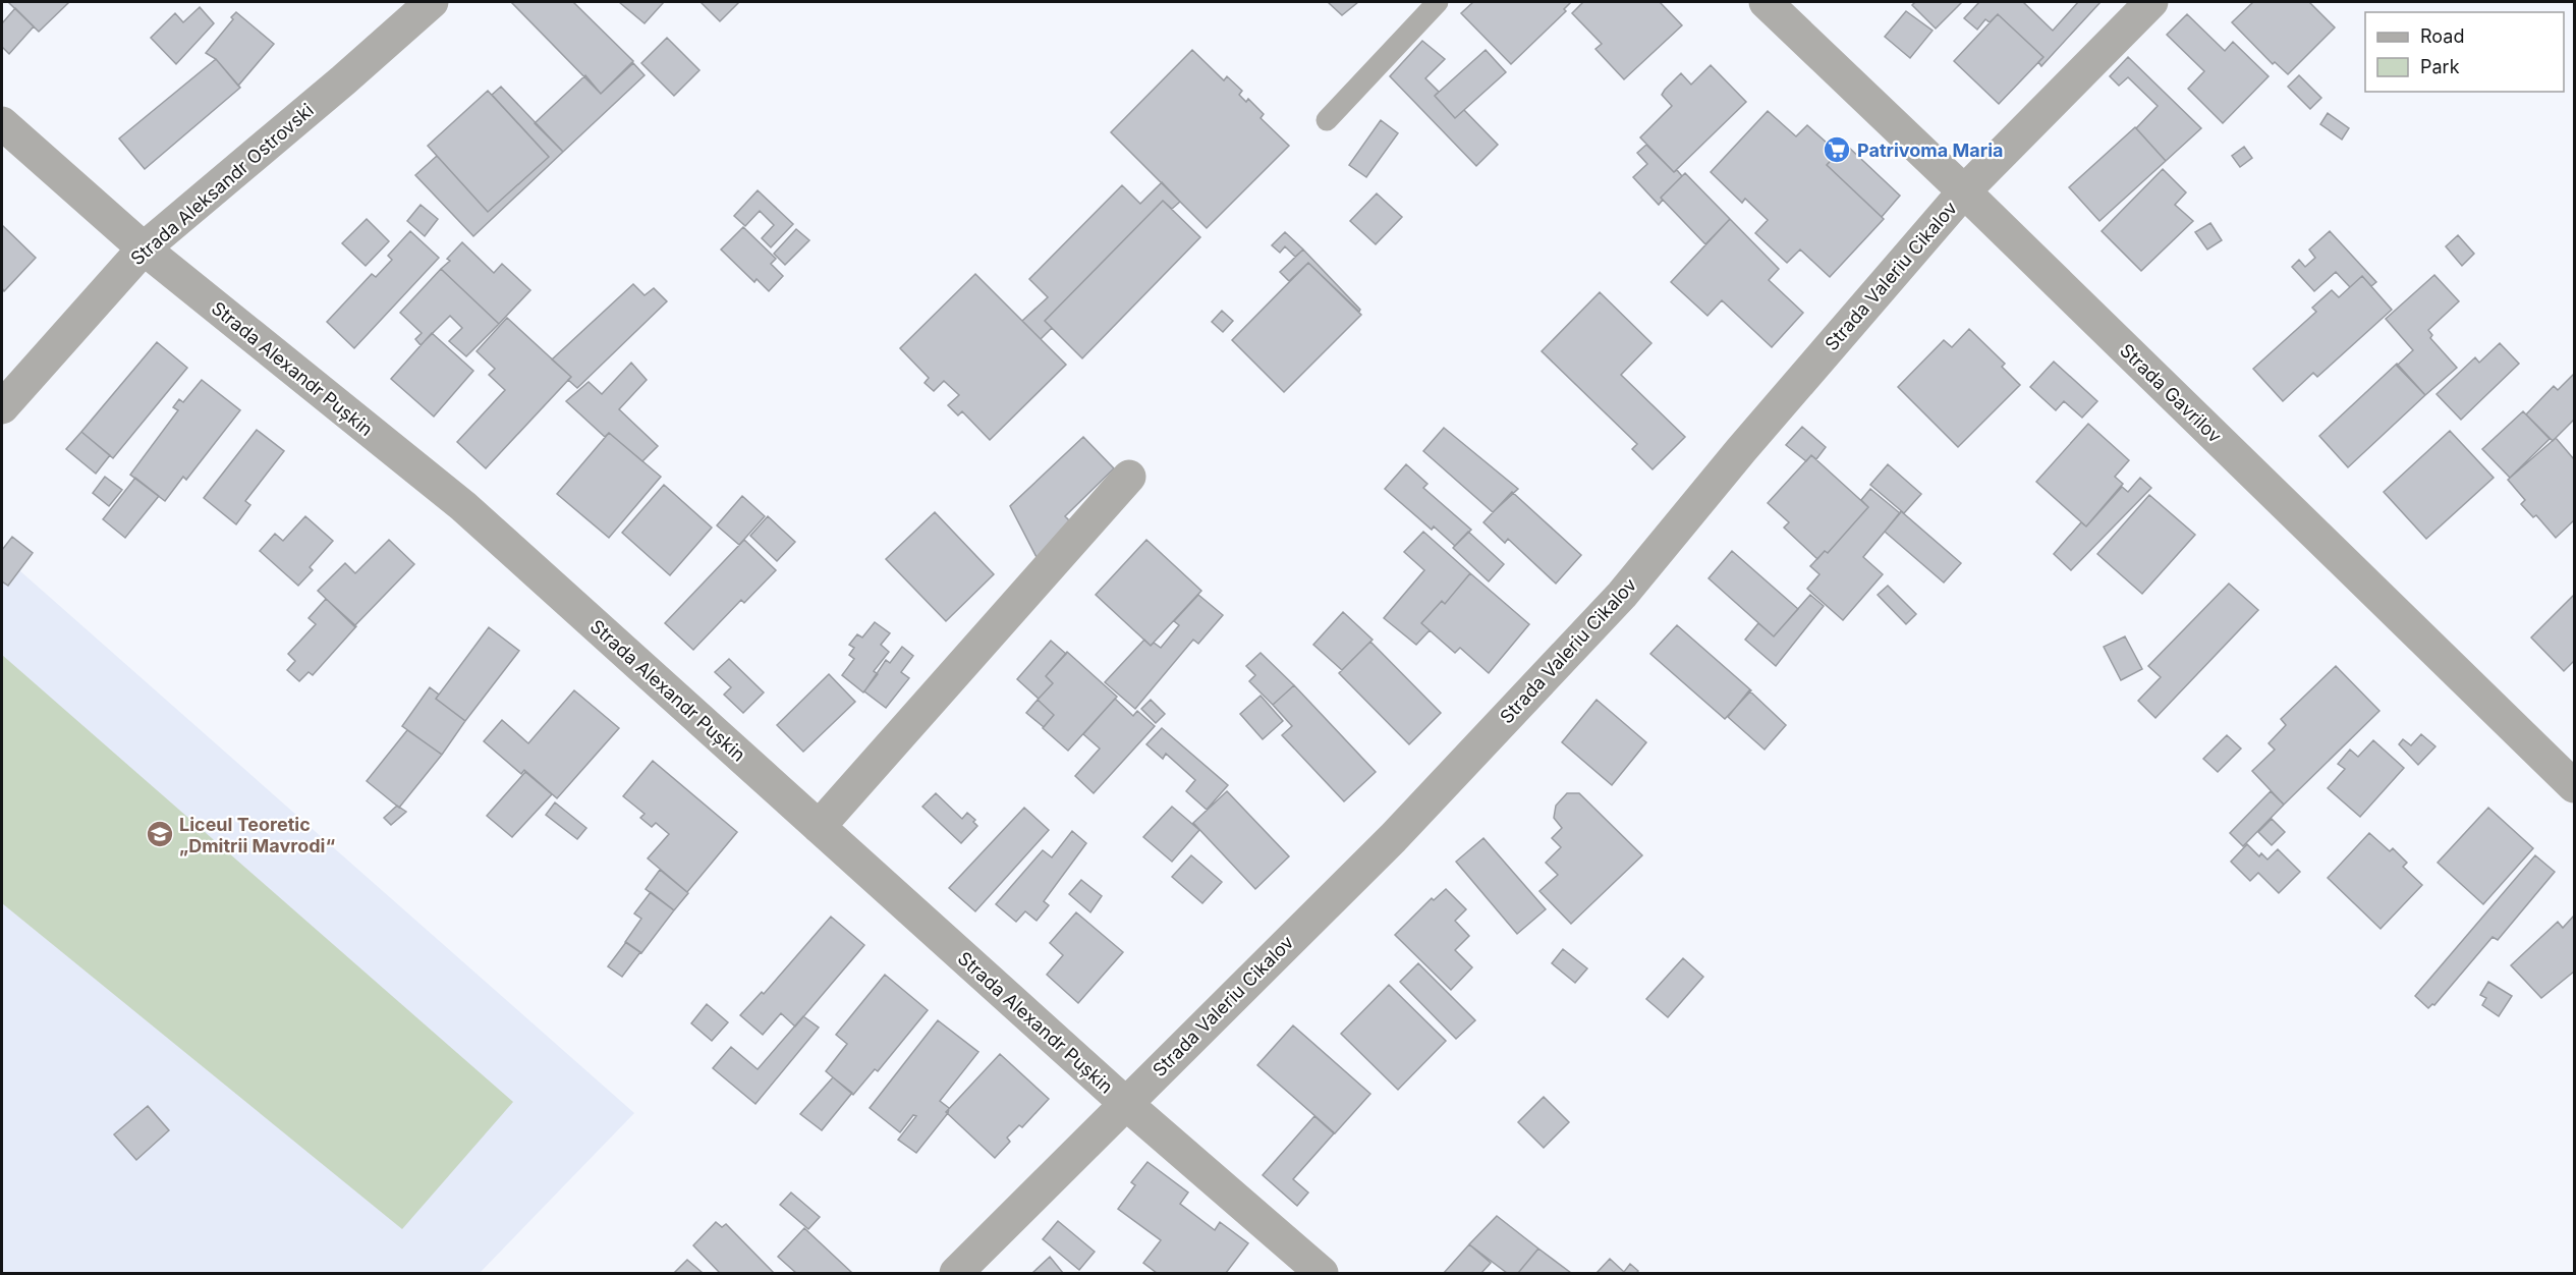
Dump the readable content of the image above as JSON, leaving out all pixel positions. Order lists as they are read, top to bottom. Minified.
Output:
{"streets":{"street":["Strada Aleksandr Ostrovski","Strada Valeriu Cikalov","Strada Alexandr Pușkin","Strada Gavrilov"]},"crossings":[["Strada Aleksandr Ostrovski","Strada Alexandr Pușkin"],["Strada Valeriu Cikalov","Strada Alexandr Pușkin"],["Strada Valeriu Cikalov","Strada Gavrilov"]],"places":{"supermarket":["Patrivoma Maria"],"school or university":["Liceul Teoretic „Dmitrii Mavrodi“"]},"legend":["Road","Park"]}
